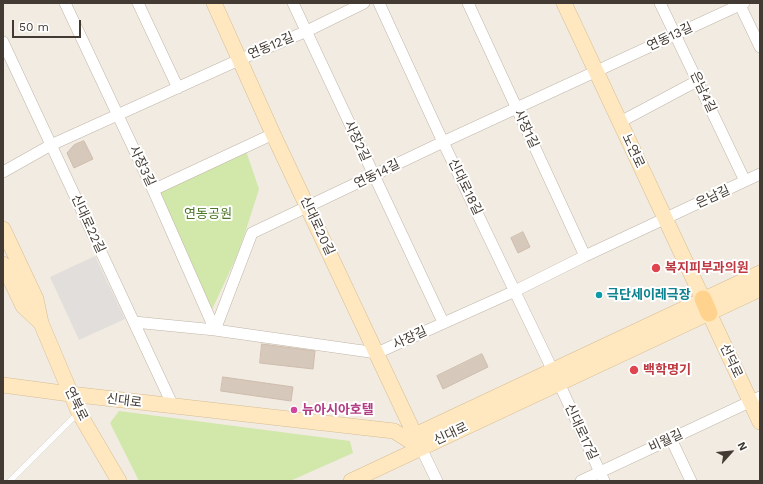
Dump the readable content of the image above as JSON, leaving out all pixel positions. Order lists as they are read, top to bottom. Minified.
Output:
{"streets":{"main road":["노연로","신대로20길","선덕로","신대로","연북로"],"street":["연동13길","연동12길","은남4길","사장1길","사장2길","사장3길","연동14길","신대로18길","은남길","신대로22길","사장길","신대로17길","비월길"]},"crossings":[["연동13길","은남4길"],["연동13길","노연로"],["연동13길","연동14길"],["연동12길","사장2길"],["연동12길","사장3길"],["연동12길","신대로22길"],["연동12길","신대로20길"],["은남4길","은남길"],["사장1길","연동14길"],["사장1길","사장길"],["사장2길","연동14길"],["사장2길","사장길"],["노연로","연동14길"],["노연로","은남길"],["노연로","사장길"],["노연로","선덕로"],["노연로","신대로"],["사장3길","연동14길"],["사장3길","사장길"],["연동14길","신대로18길"],["연동14길","신대로20길"],["연동14길","사장길"],["신대로18길","사장길"],["신대로18길","신대로"],["신대로18길","신대로17길"],["은남길","사장길"],["신대로22길","사장길"],["신대로22길","신대로"],["신대로20길","사장길"],["신대로20길","신대로"],["선덕로","신대로"],["선덕로","비월길"],["신대로","연북로"],["신대로","신대로17길"],["신대로17길","비월길"]],"parks":["연동공원"],"places":["복지피부과의원","극단세이레극장","백학명기","뉴아시아호텔"],"scale_bar":"50 m","north":"top right"}
